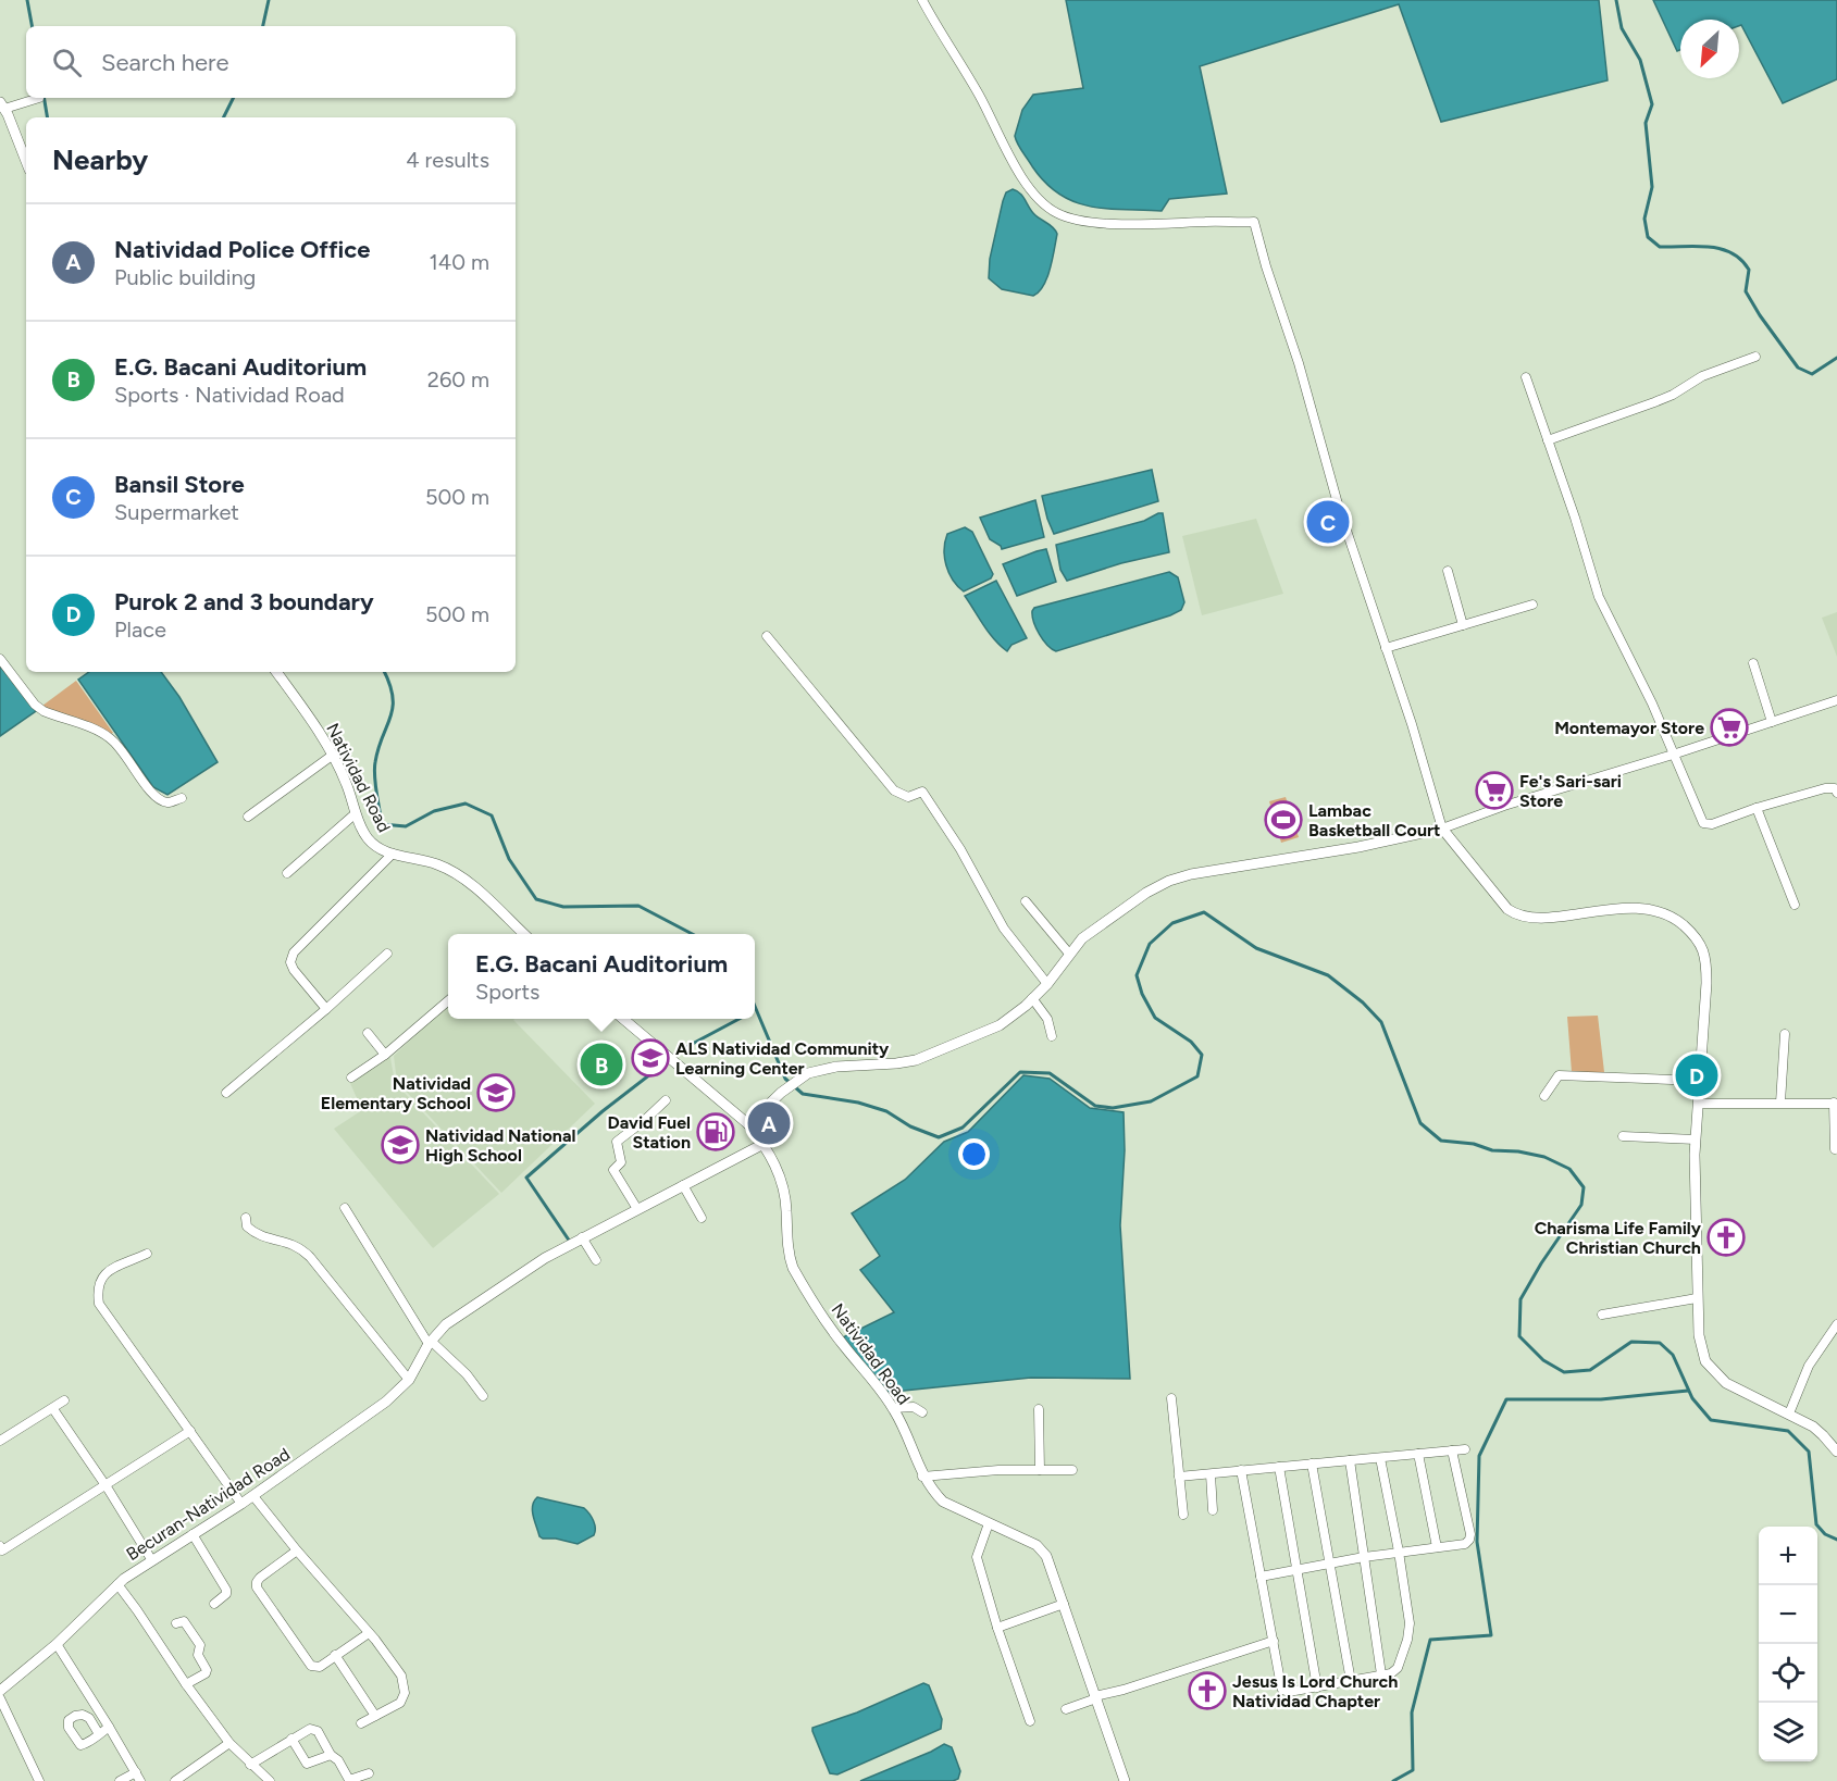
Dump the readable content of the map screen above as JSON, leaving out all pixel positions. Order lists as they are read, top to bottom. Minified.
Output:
{"streets":{"street":["Natividad Road","Becuran-Natividad Road"]},"crossings":[["Natividad Road","Becuran-Natividad Road"]],"places":{"supermarket":["Montemayor Store","Fe's Sari-sari Store"],"sports":["Lambac Basketball Court"],"school or university":["ALS Natividad Community Learning Center","Natividad Elementary School","Natividad National High School"],"fuel station":["David Fuel Station"],"church":["Charisma Life Family Christian Church","Jesus Is Lord Church Natividad Chapter"]},"north":"bottom left","page":{"search":"Search here","heading":["Nearby","4 results"],"list":[{"mark":"A","name":"Natividad Police Office","note":"Public building","value":"140 m"},{"mark":"B","name":"E.G. Bacani Auditorium","note":"Sports · Natividad Road","value":"260 m"},{"mark":"C","name":"Bansil Store","note":"Supermarket","value":"500 m"},{"mark":"D","name":"Purok 2 and 3 boundary","note":"Place","value":"500 m"}],"pins":["C","B","D","A"],"popup":["E.G. Bacani Auditorium","Sports"],"map_buttons":["+","−"]}}
